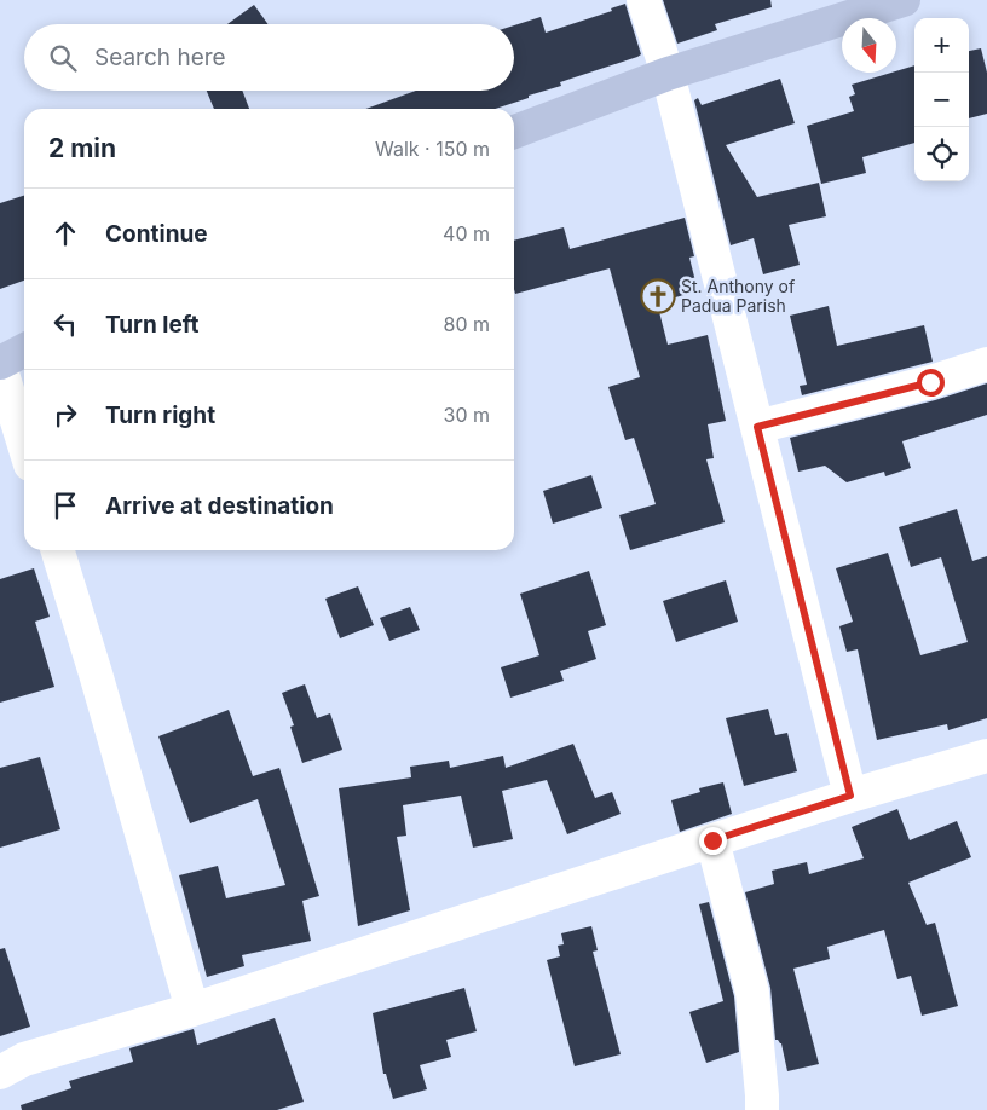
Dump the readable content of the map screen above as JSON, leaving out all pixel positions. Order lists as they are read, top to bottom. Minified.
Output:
{"places":{"church":["St. Anthony of Padua Parish"]},"north":"bottom","page":{"map_buttons":["+","−"],"search":"Search here","heading":["2 min","Walk · 150 m"],"list":[["Continue","40 m"],["Turn left","80 m"],["Turn right","30 m"],"Arrive at destination"]}}
